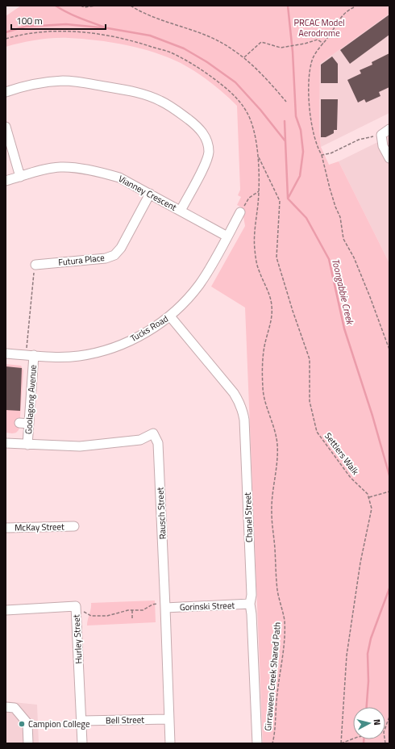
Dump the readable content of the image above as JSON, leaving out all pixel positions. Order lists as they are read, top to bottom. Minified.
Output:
{"streets":{"street":["Vianney Crescent","Futura Place","Tucks Road","Goolagong Avenue","Rausch Street","Chanel Street","McKay Street","Gorinski Street","Hurley Street","Bell Street"],"path":["Settlers Walk","Girraween Creek Shared Path"]},"crossings":[["Vianney Crescent","Futura Place"],["Vianney Crescent","Tucks Road"],["Tucks Road","Goolagong Avenue"],["Tucks Road","Chanel Street"],["Goolagong Avenue","Rausch Street"],["Settlers Walk","Girraween Creek Shared Path"],["Rausch Street","Gorinski Street"],["Rausch Street","Bell Street"],["Chanel Street","Gorinski Street"],["Hurley Street","Bell Street"]],"water":["Toongabbie Creek"],"parks":["PRCAC Model Aerodrome"],"places":["Campion College"],"scale_bar":"100 m","north":"right"}
